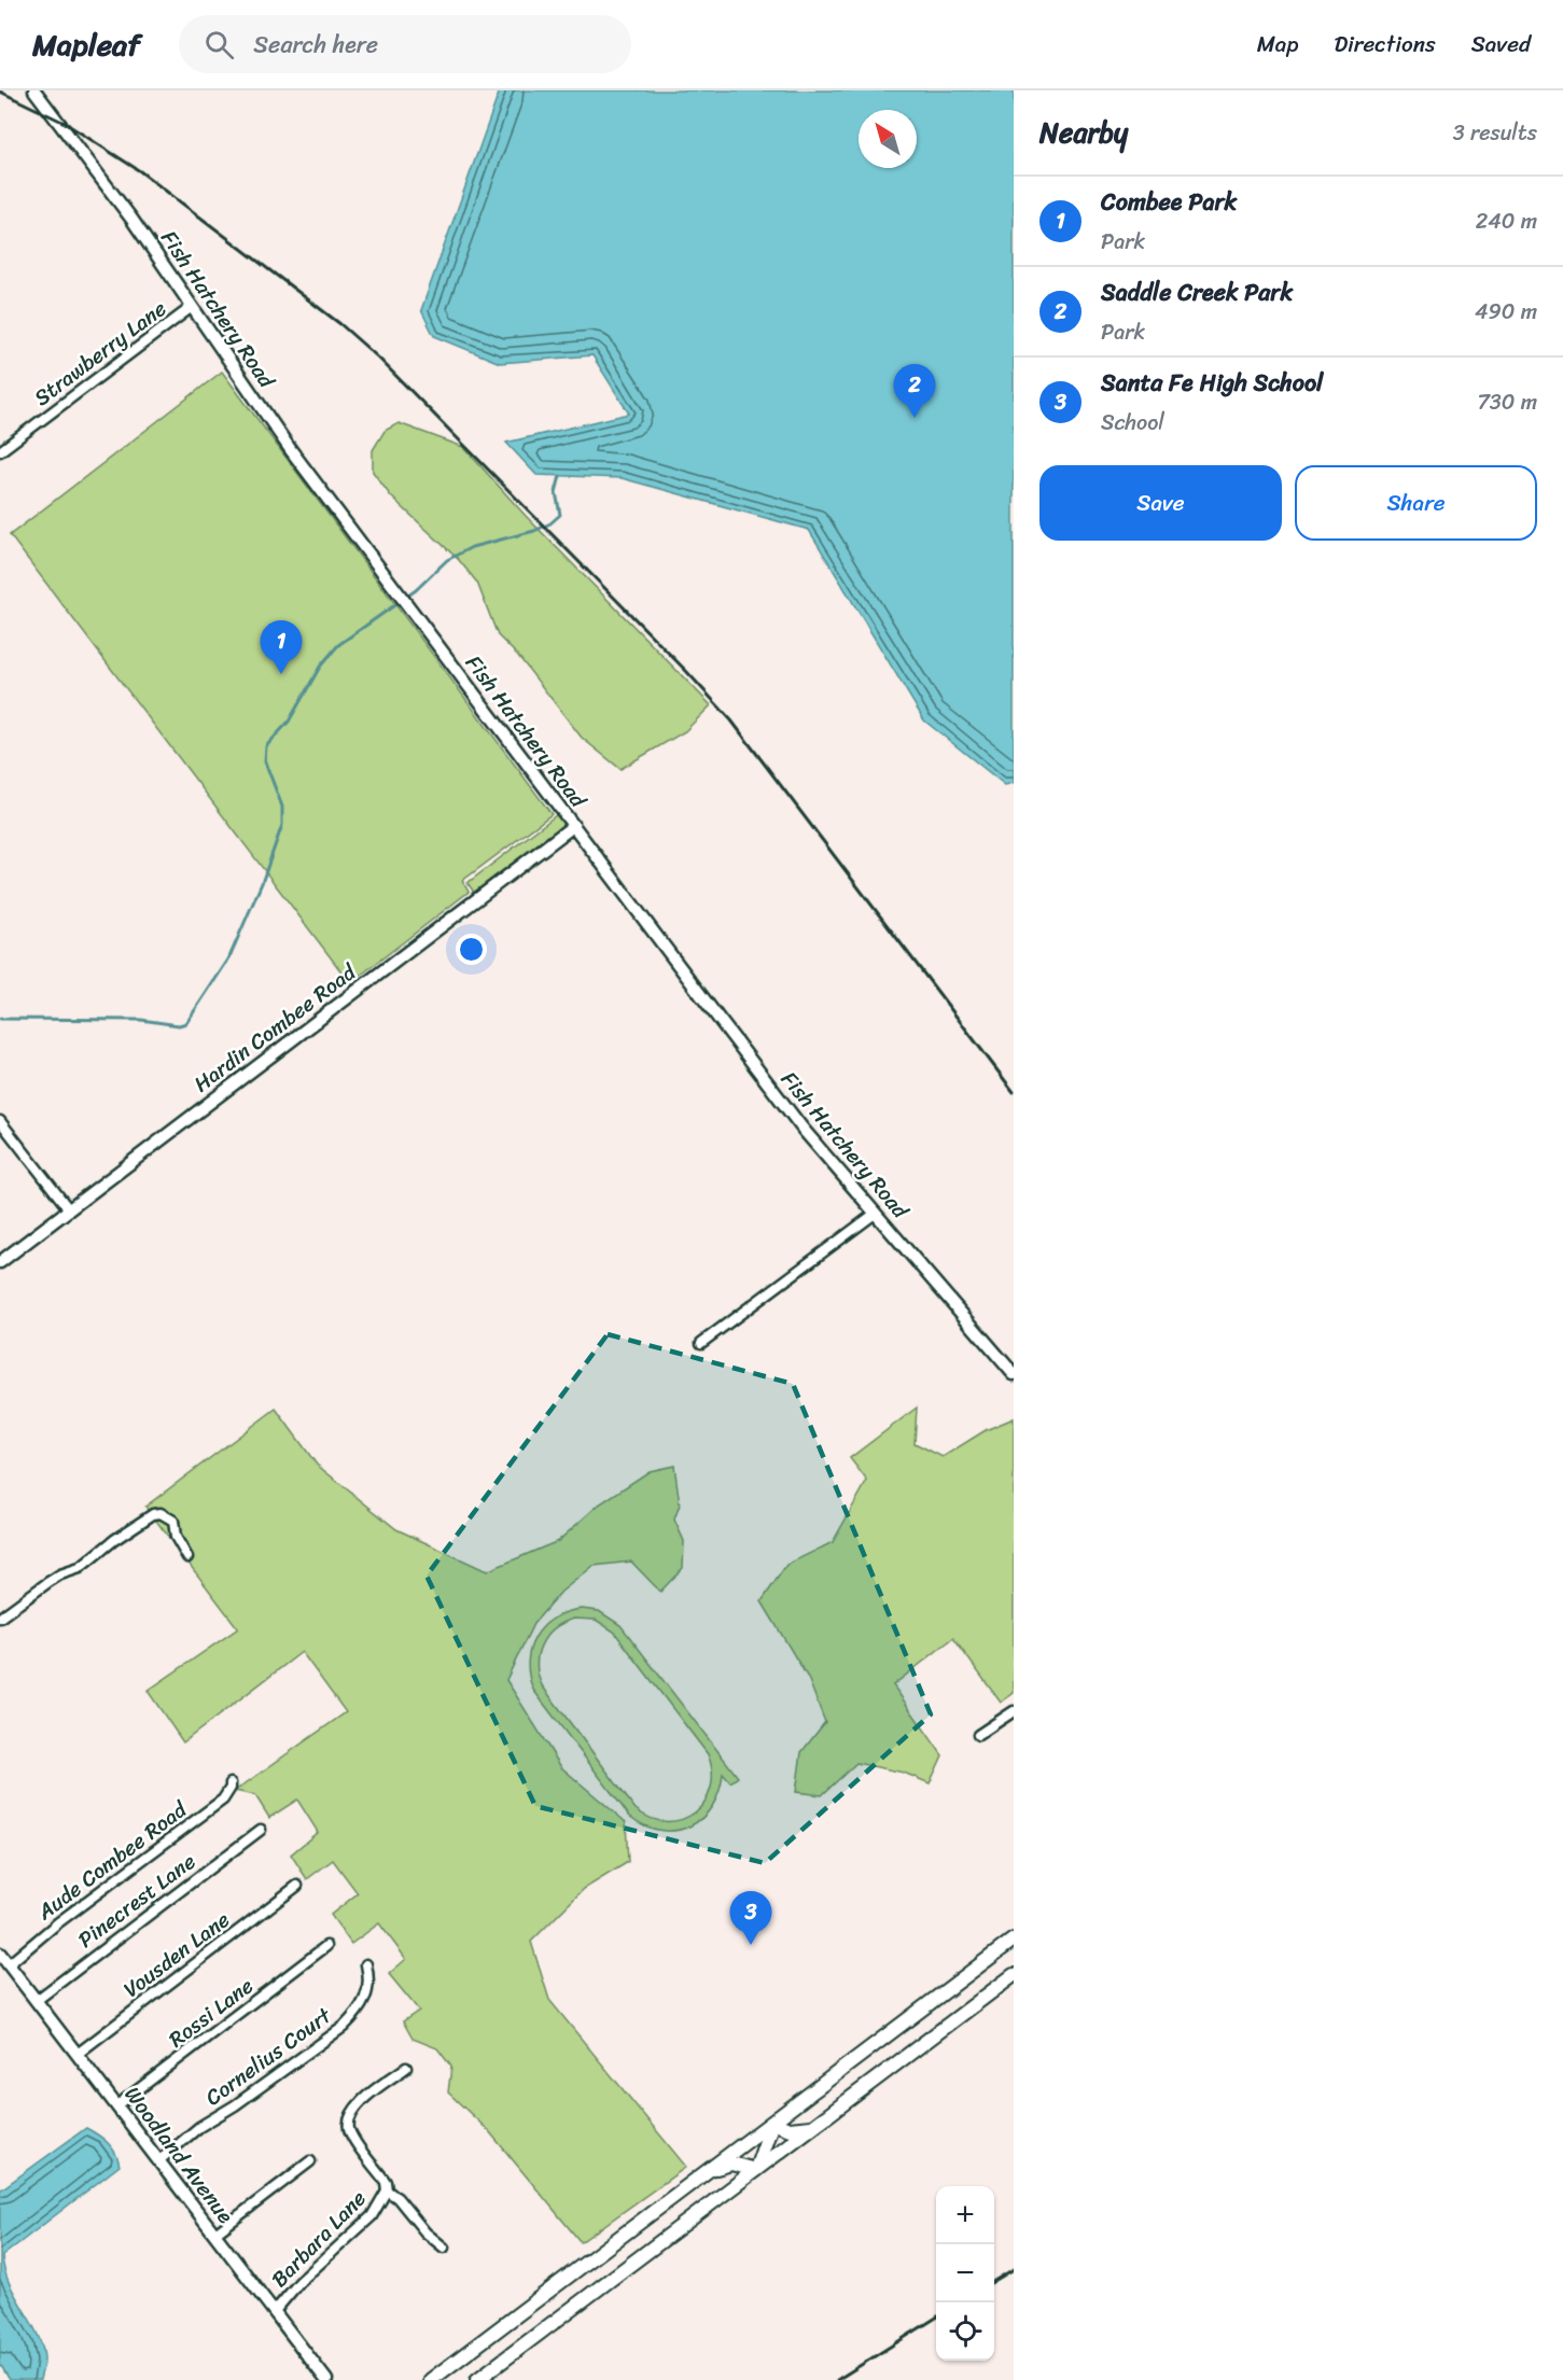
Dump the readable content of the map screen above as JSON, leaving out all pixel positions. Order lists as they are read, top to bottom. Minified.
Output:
{"streets":{"street":["Fish Hatchery Road","Strawberry Lane","Hardin Combee Road","Aude Combee Road","Pinecrest Lane","Vousden Lane","Rossi Lane","Cornelius Court","Woodland Avenue","Barbara Lane"]},"crossings":[["Fish Hatchery Road","Strawberry Lane"],["Fish Hatchery Road","Hardin Combee Road"],["Aude Combee Road","Woodland Avenue"],["Pinecrest Lane","Woodland Avenue"],["Vousden Lane","Woodland Avenue"],["Rossi Lane","Woodland Avenue"],["Cornelius Court","Woodland Avenue"],["Woodland Avenue","Barbara Lane"]],"north":"top left","page":{"header":"Mapleaf","search":"Search here","nav":["Map","Directions","Saved"],"heading":["Nearby","3 results"],"list":[{"mark":"1","name":"Combee Park","note":"Park","value":"240 m"},{"mark":"2","name":"Saddle Creek Park","note":"Park","value":"490 m"},{"mark":"3","name":"Santa Fe High School","note":"School","value":"730 m"}],"pins":["2","1","3"],"buttons":["Save","Share"],"map_buttons":["+","−"]}}
